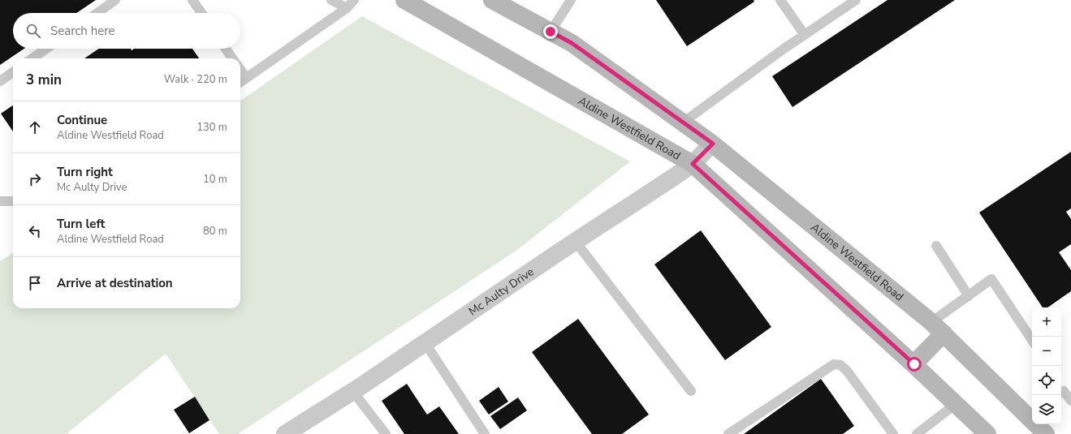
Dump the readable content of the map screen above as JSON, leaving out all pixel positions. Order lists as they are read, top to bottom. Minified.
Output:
{"streets":{"main road":["Aldine Westfield Road"],"street":["Mc Aulty Drive"]},"crossings":[["Aldine Westfield Road","Mc Aulty Drive"]],"page":{"search":"Search here","heading":["3 min","Walk · 220 m"],"list":[["Continue","Aldine Westfield Road","130 m"],["Turn right","Mc Aulty Drive","10 m"],["Turn left","Aldine Westfield Road","80 m"],"Arrive at destination"],"map_buttons":["+","−"]}}
